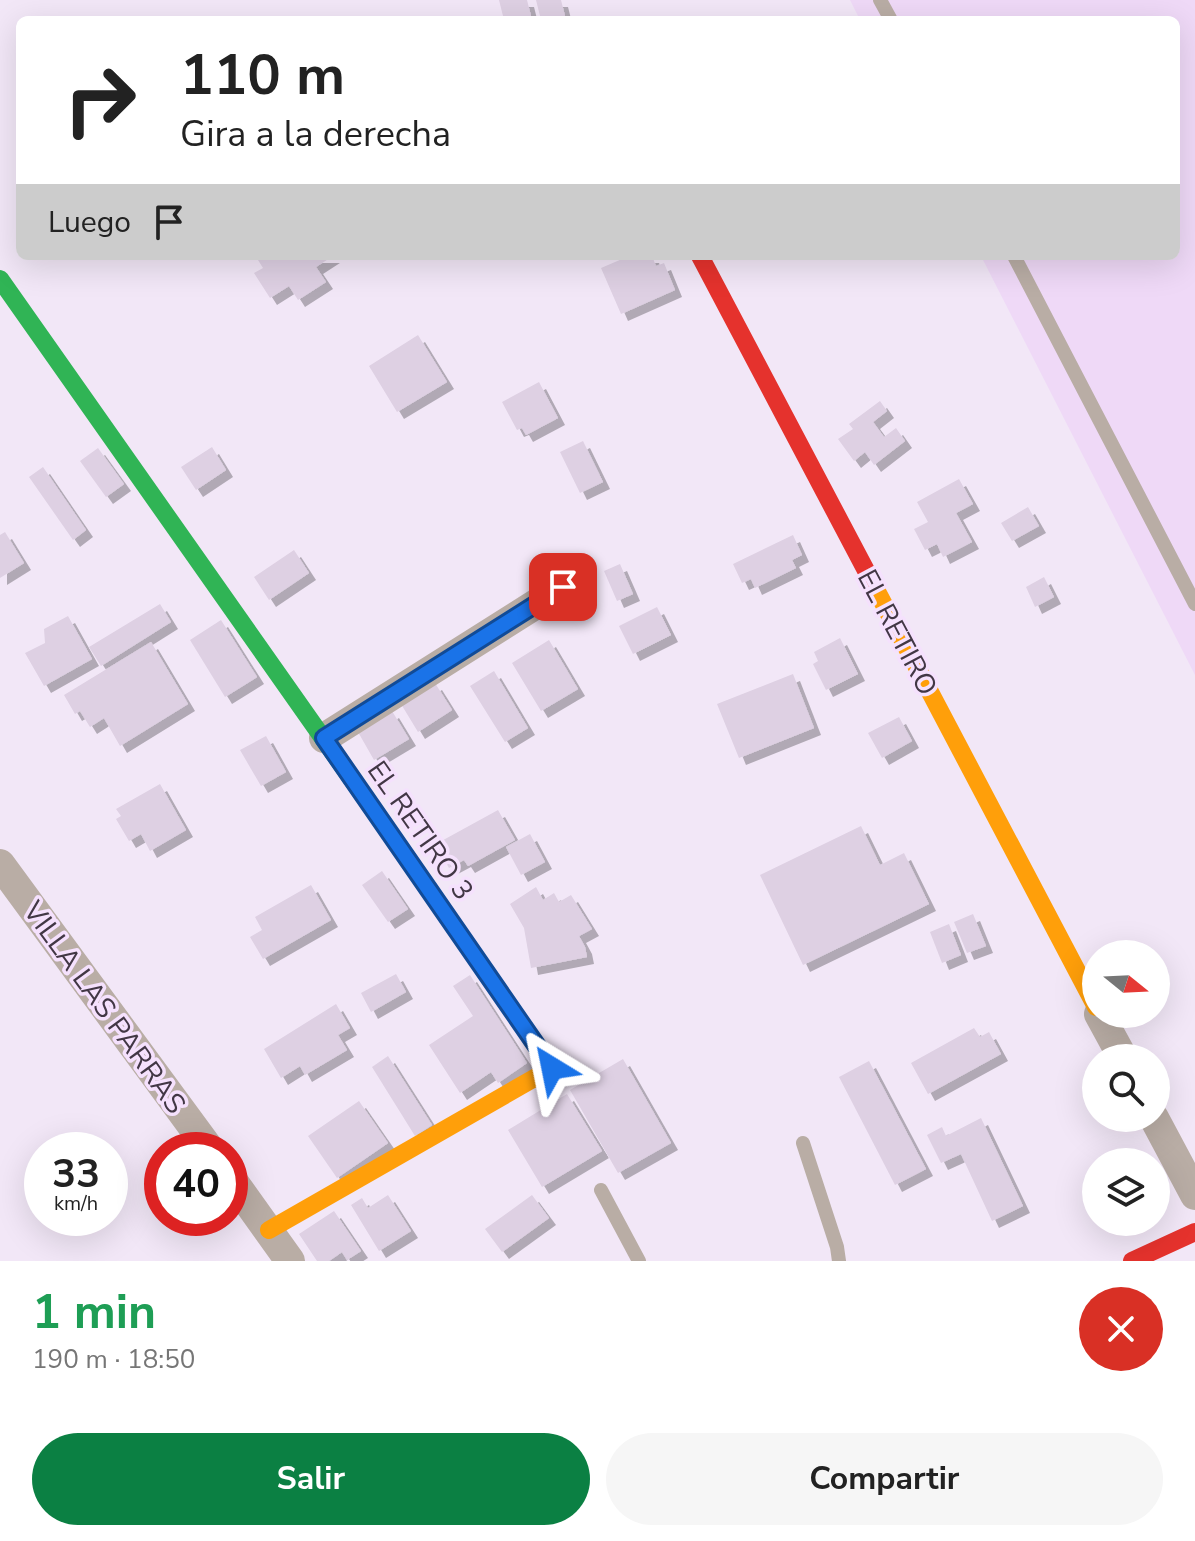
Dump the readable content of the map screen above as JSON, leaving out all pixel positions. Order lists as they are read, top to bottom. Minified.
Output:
{"streets":{"main road":["EL RETIRO","EL RETIRO 3"],"street":["VILLA LAS PARRAS"]},"north":"right","page":{"turn":["110 m","Gira a la derecha"],"then":"Luego","speed":"33 km/h","limit":"40","heading":["1 min","190 m · 18:50"],"buttons":["Salir","Compartir"]}}
